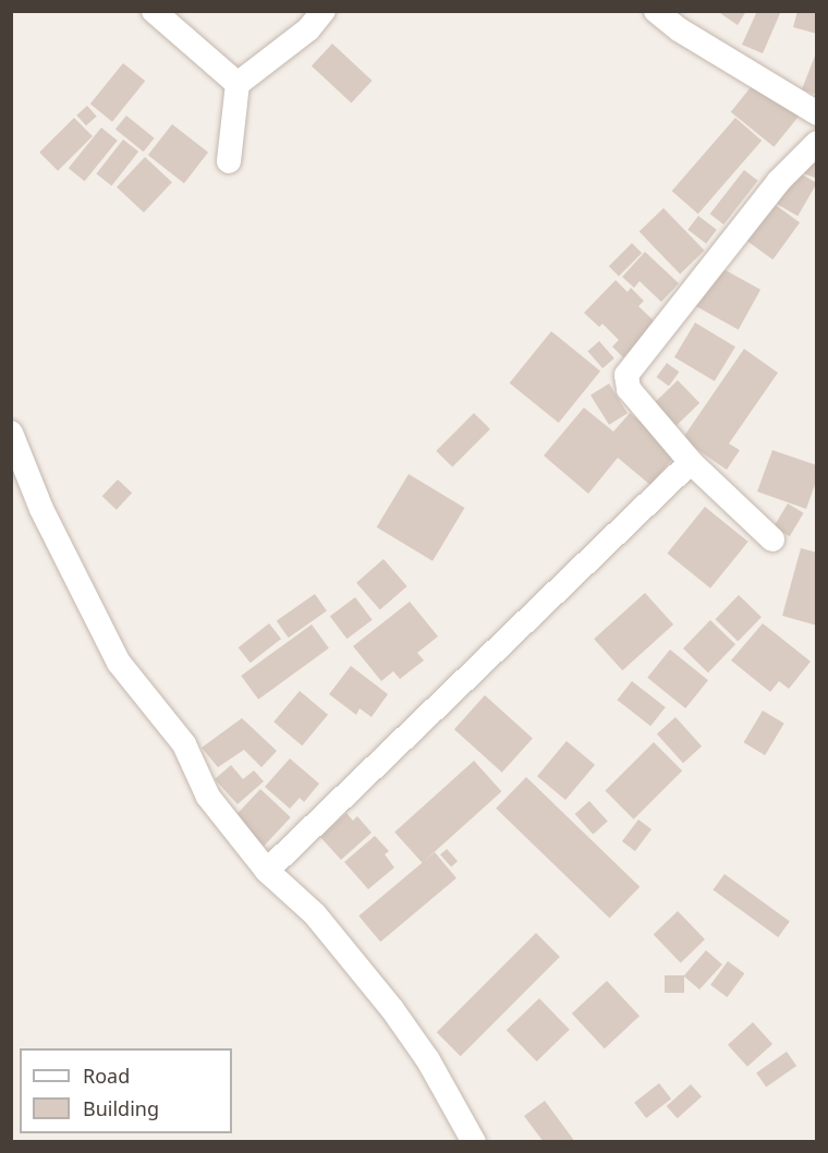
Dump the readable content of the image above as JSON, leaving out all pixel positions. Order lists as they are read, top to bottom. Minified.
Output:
{"legend":["Road","Building"]}
